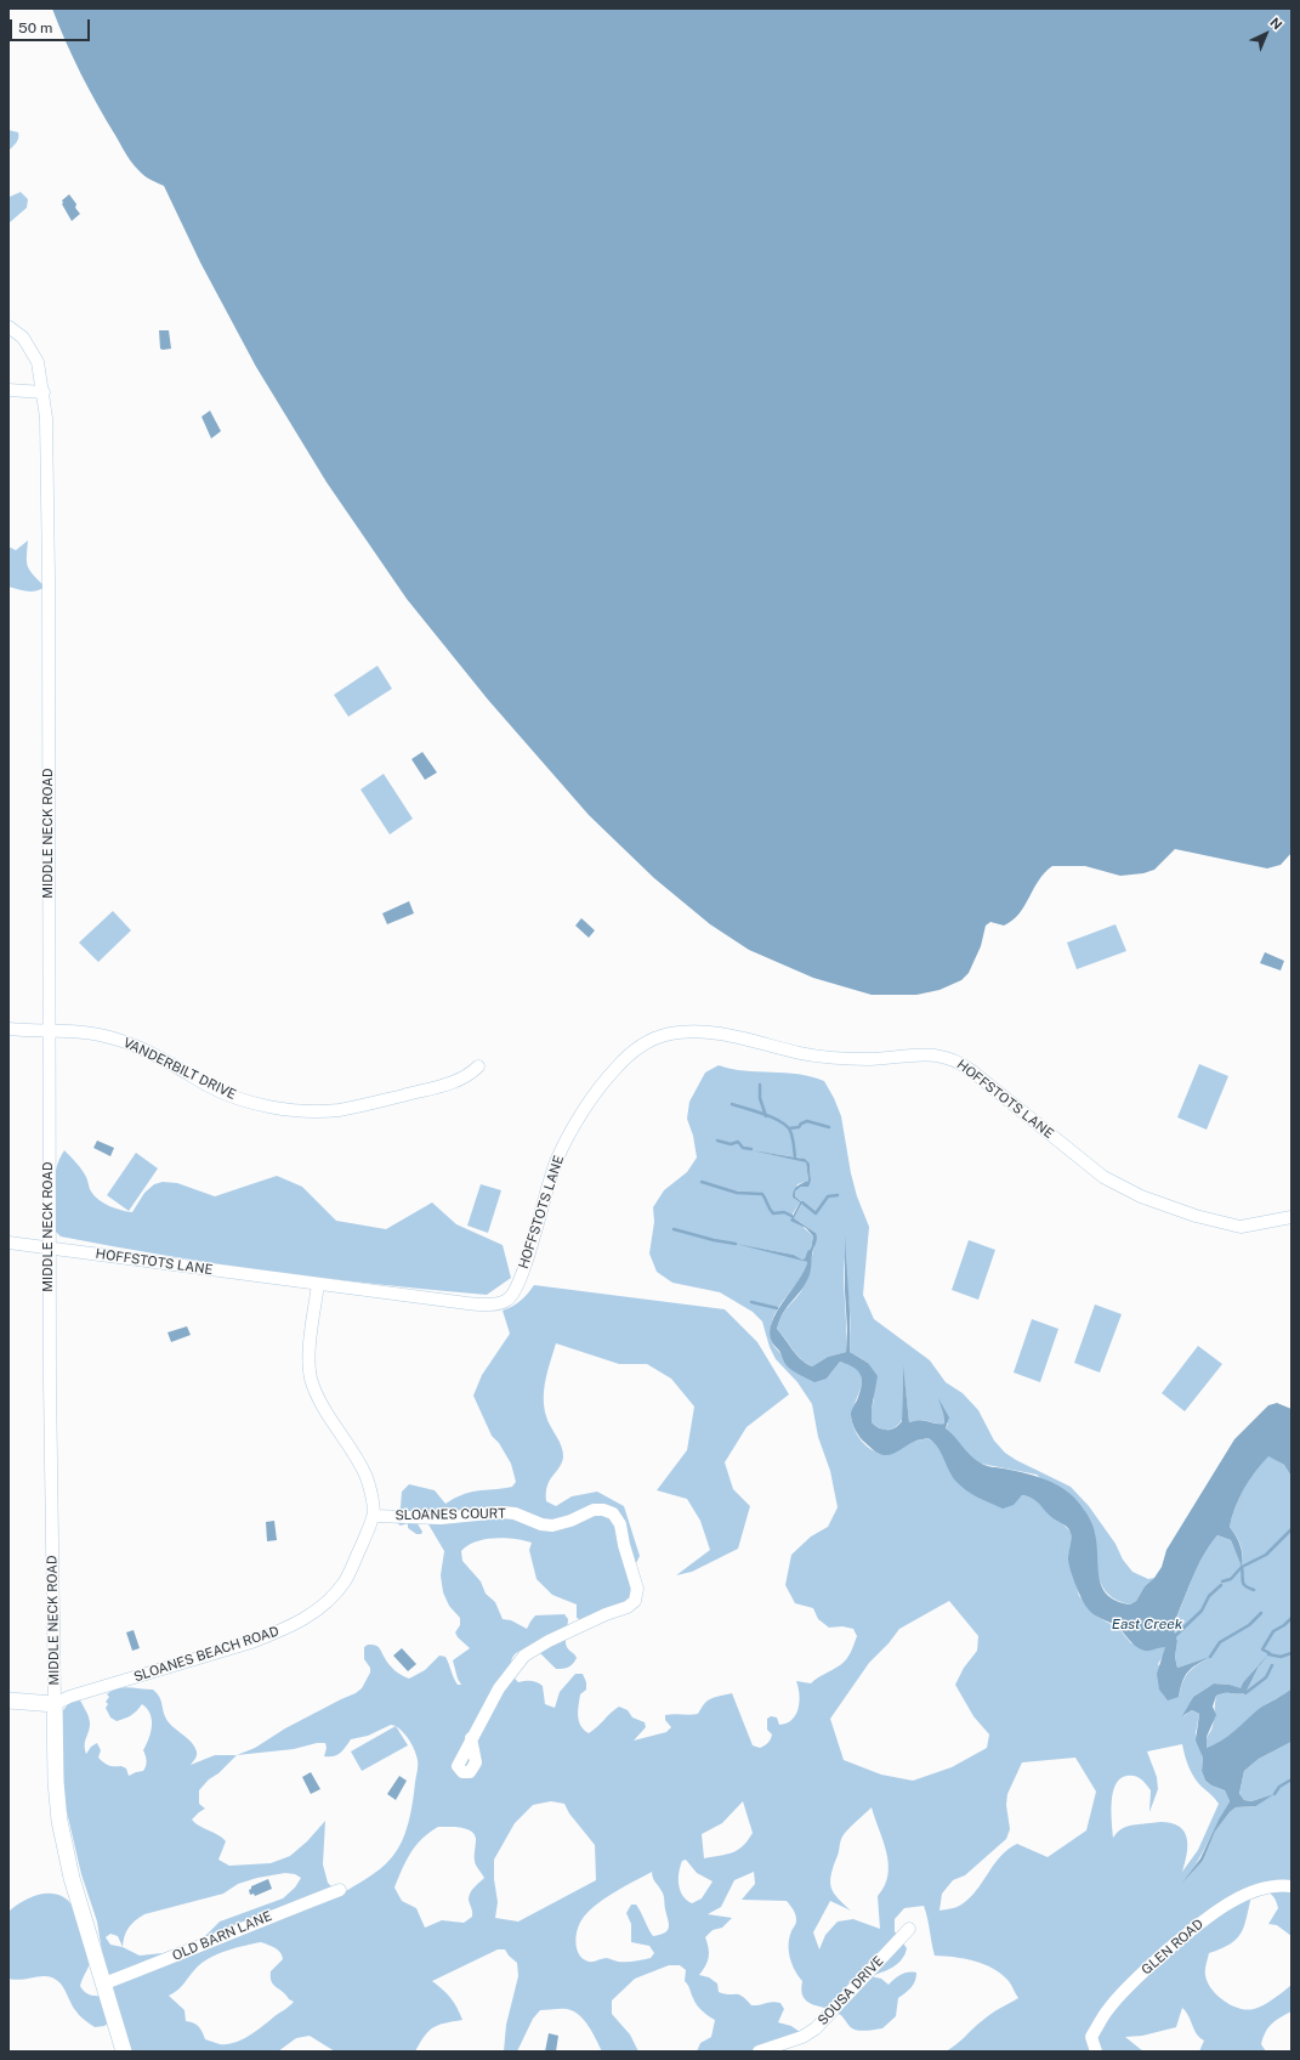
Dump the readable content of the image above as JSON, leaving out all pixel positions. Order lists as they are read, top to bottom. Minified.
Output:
{"streets":{"main road":["MIDDLE NECK ROAD"],"street":["VANDERBILT DRIVE","HOFFSTOTS LANE","SLOANES COURT","SLOANES BEACH ROAD","OLD BARN LANE","GLEN ROAD","SOUSA DRIVE"]},"crossings":[["MIDDLE NECK ROAD","VANDERBILT DRIVE"],["MIDDLE NECK ROAD","HOFFSTOTS LANE"],["MIDDLE NECK ROAD","SLOANES BEACH ROAD"],["MIDDLE NECK ROAD","OLD BARN LANE"],["SLOANES COURT","SLOANES BEACH ROAD"]],"water":["East Creek"],"scale_bar":"50 m","north":"top right"}
